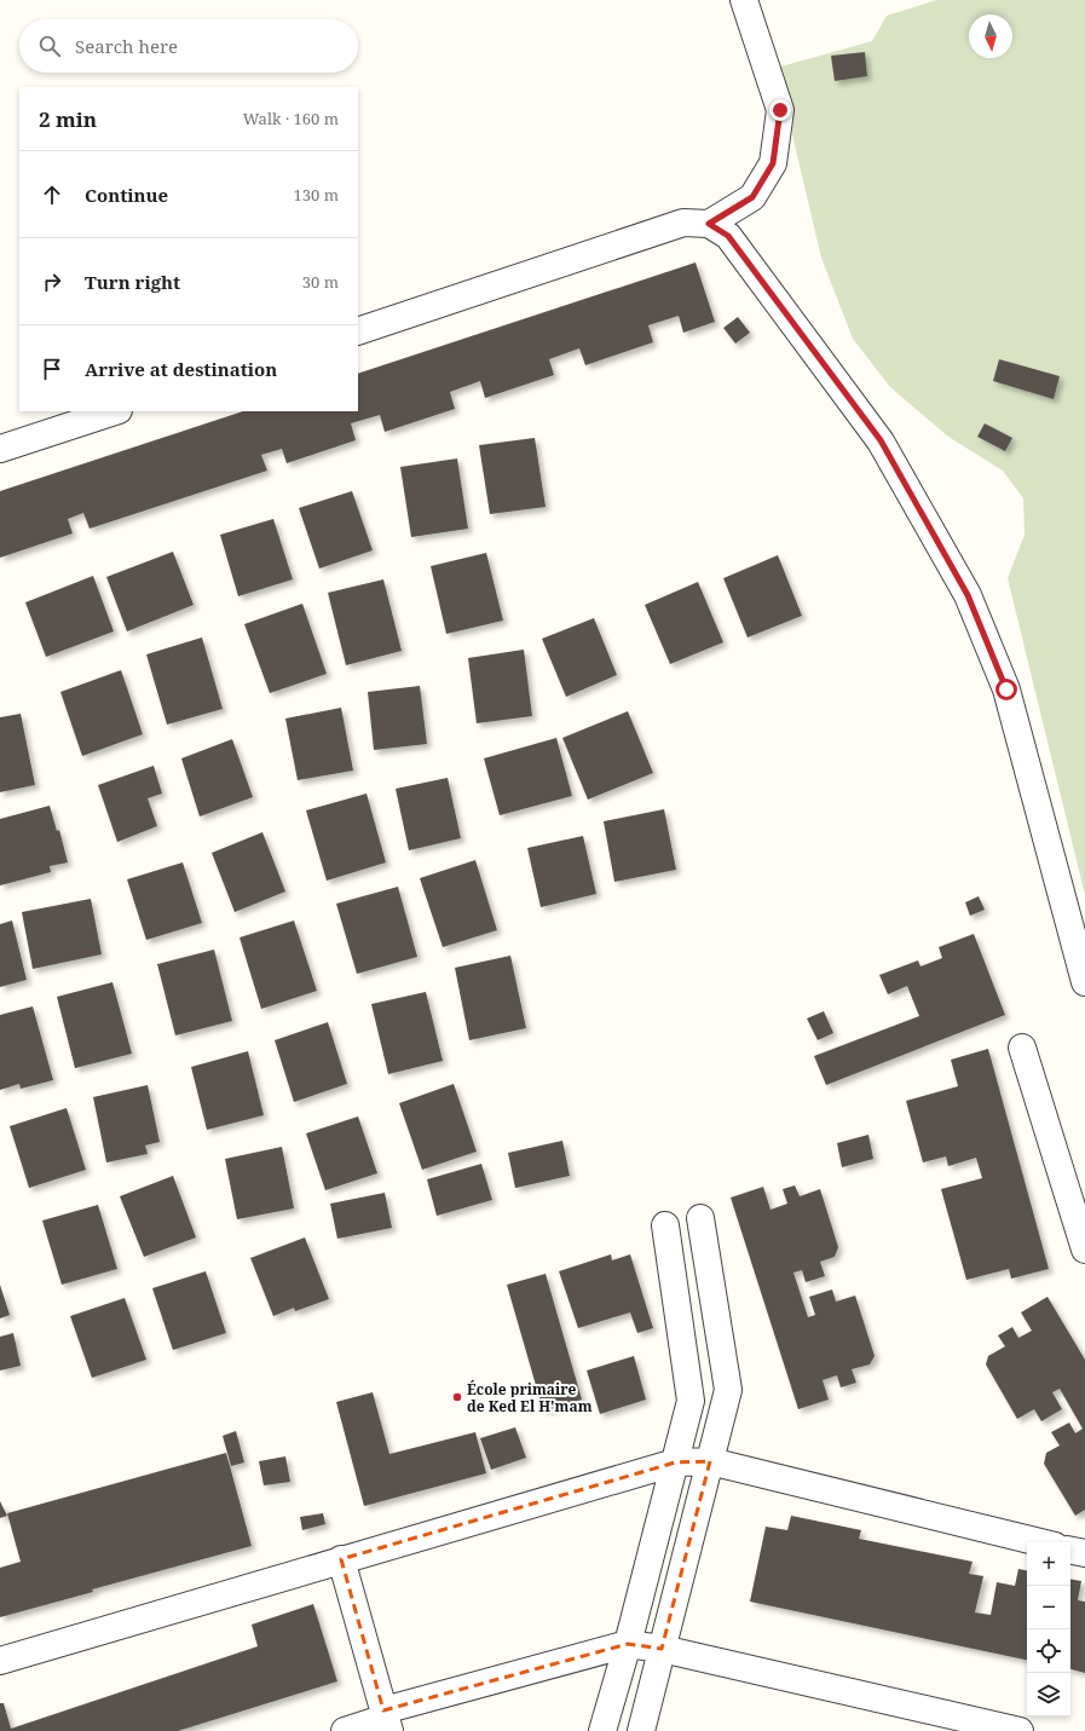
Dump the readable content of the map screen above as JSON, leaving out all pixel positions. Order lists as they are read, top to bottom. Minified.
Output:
{"places":["École primaire de Ked El H'mam"],"north":"bottom","page":{"search":"Search here","heading":["2 min","Walk · 160 m"],"list":[["Continue","130 m"],["Turn right","30 m"],"Arrive at destination"],"map_buttons":["+","−"]}}
